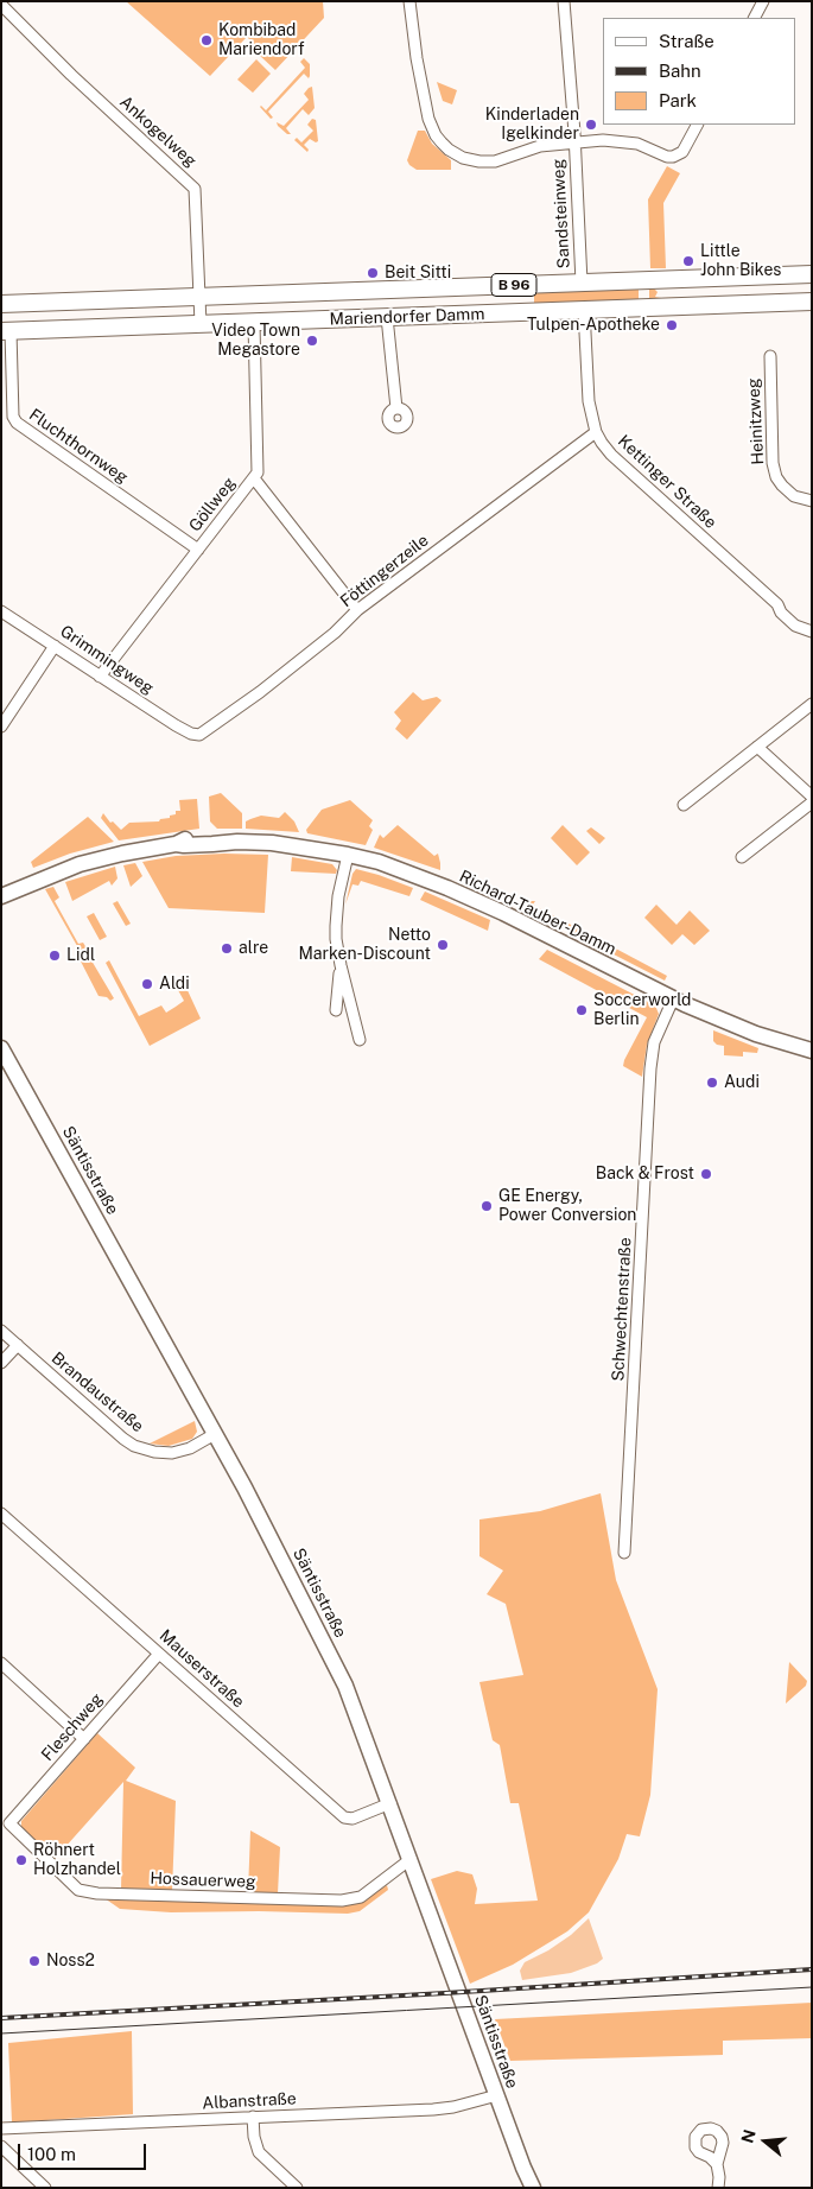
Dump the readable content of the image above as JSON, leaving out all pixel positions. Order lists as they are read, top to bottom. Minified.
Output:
{"streets":{"main road":["B 96","Mariendorfer Damm"],"street":["Ankogelweg","Sandsteinweg","Heinitzweg","Fluchthornweg","Kettinger Straße","Göllweg","Föttingerzeile","Grimmingweg","Richard-Tauber-Damm","Säntisstraße","Schwechtenstraße","Brandaustraße","Mauserstraße","Fleschweg","Hossauerweg","Albanstraße"]},"crossings":[["Ankogelweg","Mariendorfer Damm"],["Sandsteinweg","Mariendorfer Damm"],["Mariendorfer Damm","Fluchthornweg"],["Mariendorfer Damm","Kettinger Straße"],["Mariendorfer Damm","Göllweg"],["Fluchthornweg","Göllweg"],["Kettinger Straße","Föttingerzeile"],["Göllweg","Grimmingweg"],["Föttingerzeile","Grimmingweg"],["Richard-Tauber-Damm","Schwechtenstraße"],["Säntisstraße","Brandaustraße"],["Säntisstraße","Mauserstraße"],["Säntisstraße","Hossauerweg"],["Säntisstraße","Albanstraße"],["Mauserstraße","Fleschweg"],["Fleschweg","Hossauerweg"]],"places":["Kombibad Mariendorf","Kinderladen Igelkinder","Little John Bikes","Beit Sitti","Tulpen-Apotheke","Video Town Megastore","Netto Marken-Discount","alre","Lidl","Aldi","Soccerworld Berlin","Audi","Back & Frost","GE Energy, Power Conversion","Röhnert Holzhandel","Noss2"],"legend":["Straße","Bahn","Park"],"scale_bar":"100 m","north":"left"}
